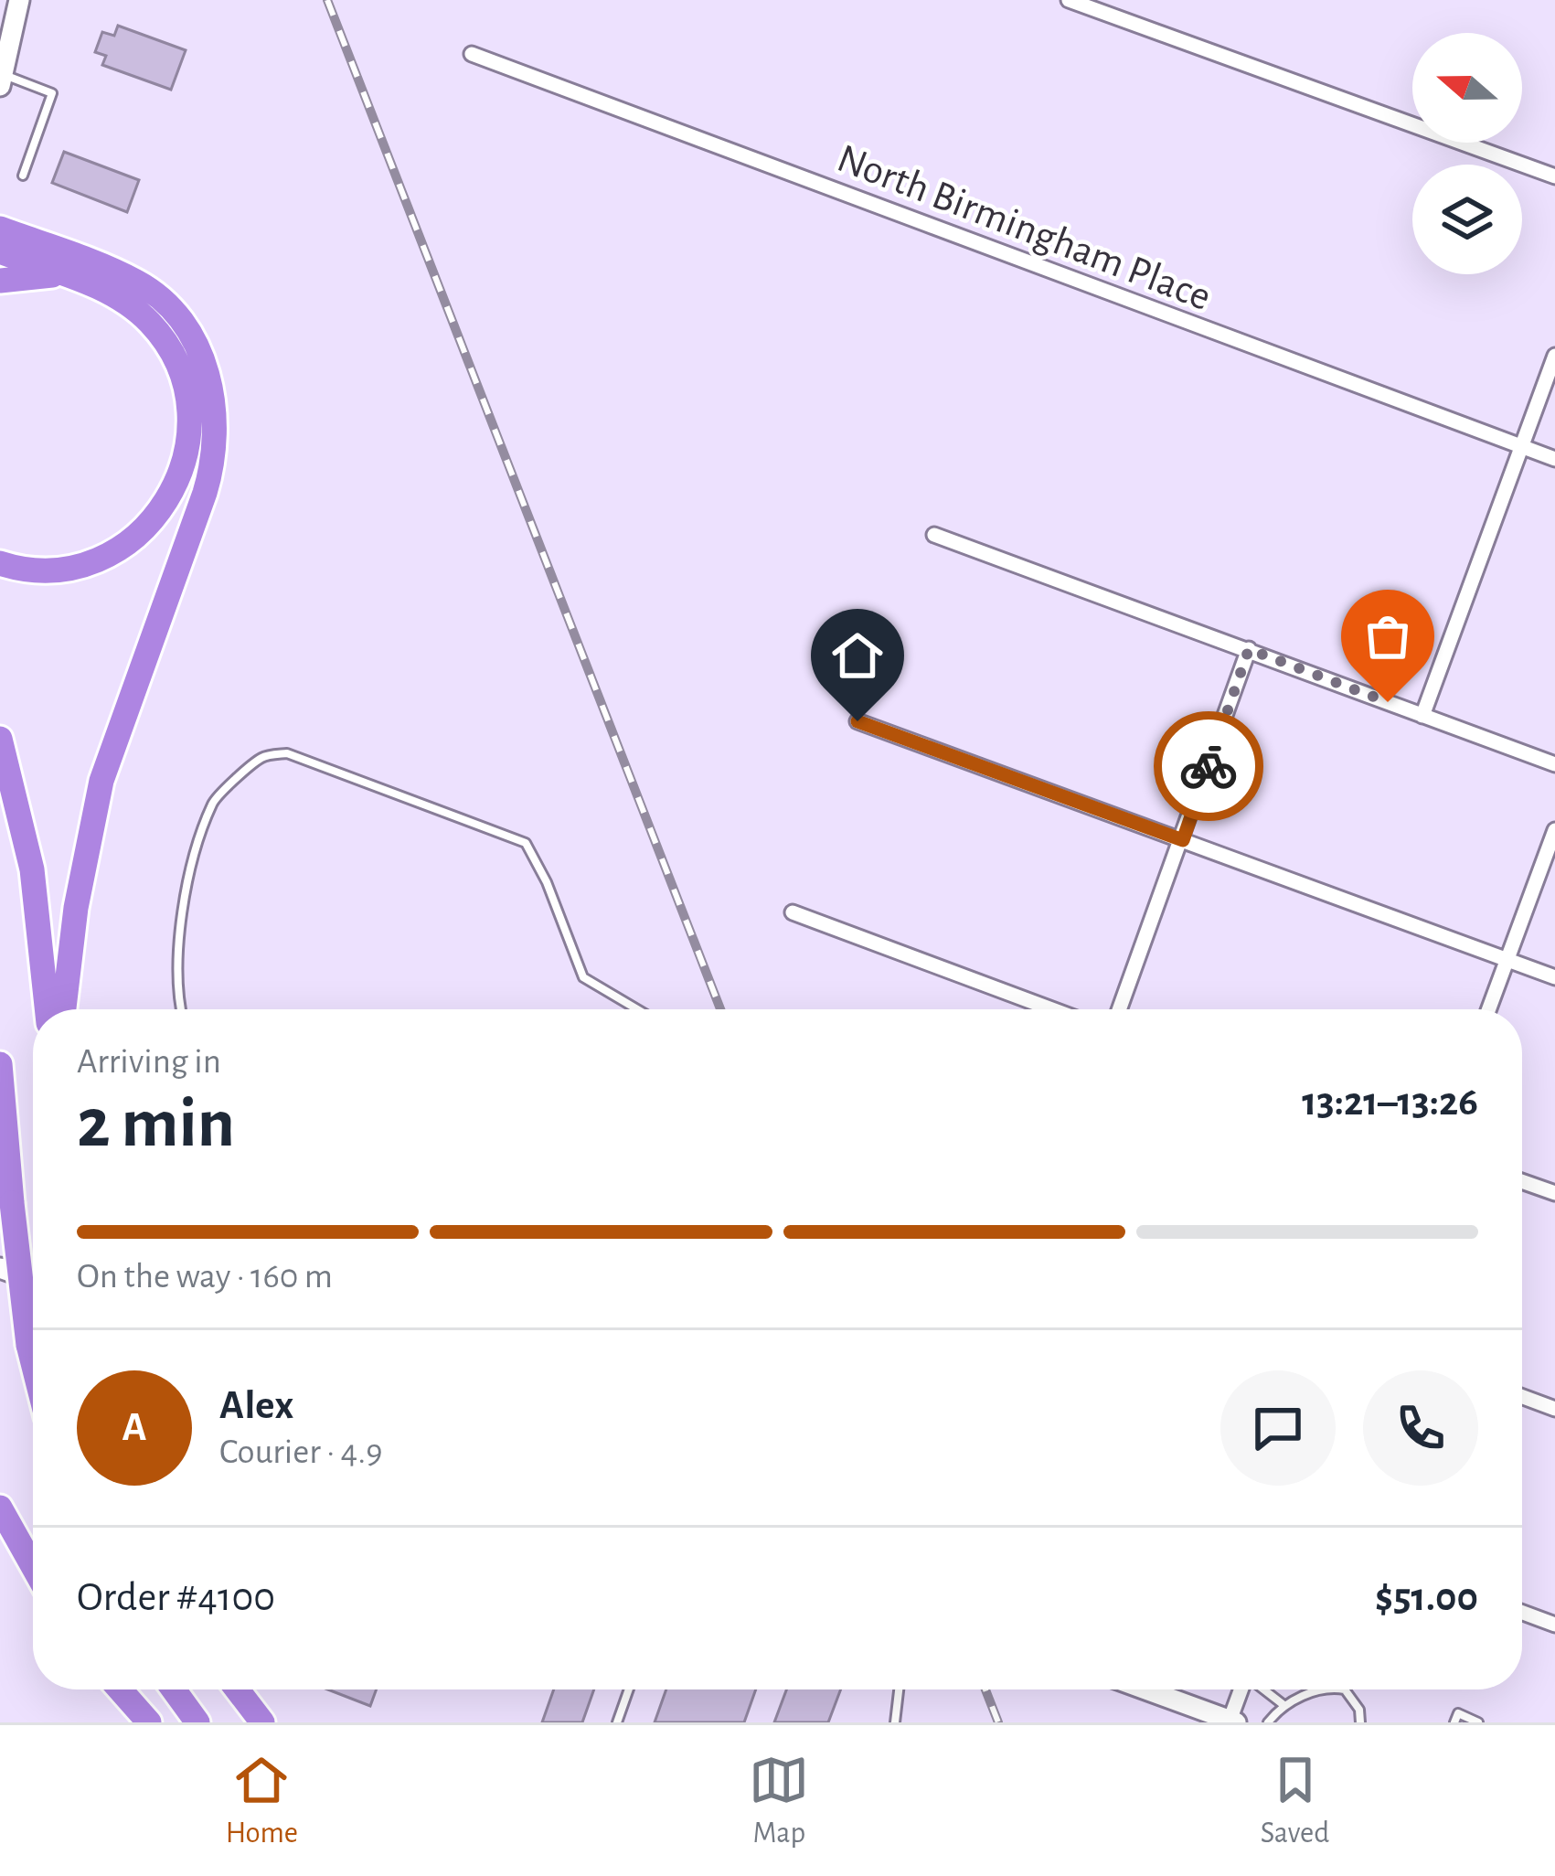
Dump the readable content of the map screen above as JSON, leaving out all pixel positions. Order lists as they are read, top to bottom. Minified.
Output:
{"streets":{"street":["North Birmingham Place"]},"north":"left","page":{"heading":["2 min","Arriving in","13:21–13:26"],"panel":["Alex","Courier · 4.9","Order #4100","$51.00"],"bar":"On the way · 160 m","round":"A","tabs":["Home","Map","Saved"]}}
